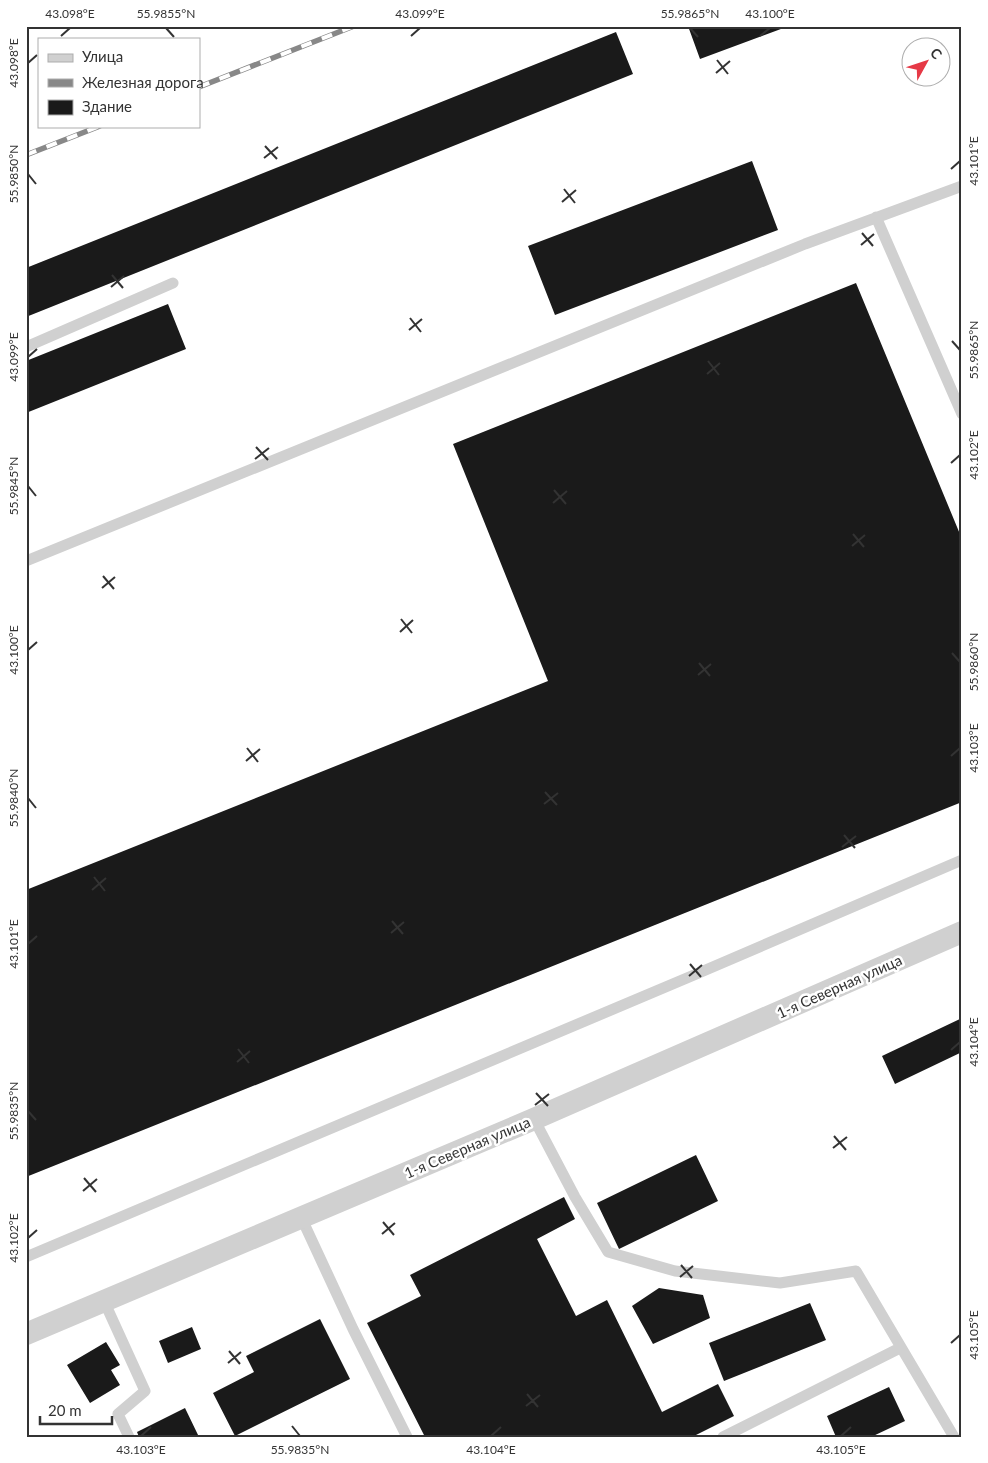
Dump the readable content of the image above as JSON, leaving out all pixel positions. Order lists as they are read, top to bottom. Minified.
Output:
{"streets":{"street":["1-я Северная улица"]},"legend":["Улица","Железная дорога","Здание"],"scale_bar":"20 m","north":"top right","coordinates":["43.098°E","55.9855°N","43.099°E","55.9865°N","43.100°E","43.101°E","55.9850°N","43.102°E","55.9845°N","55.9860°N","43.103°E","55.9840°N","43.104°E","55.9835°N","43.105°E"]}
